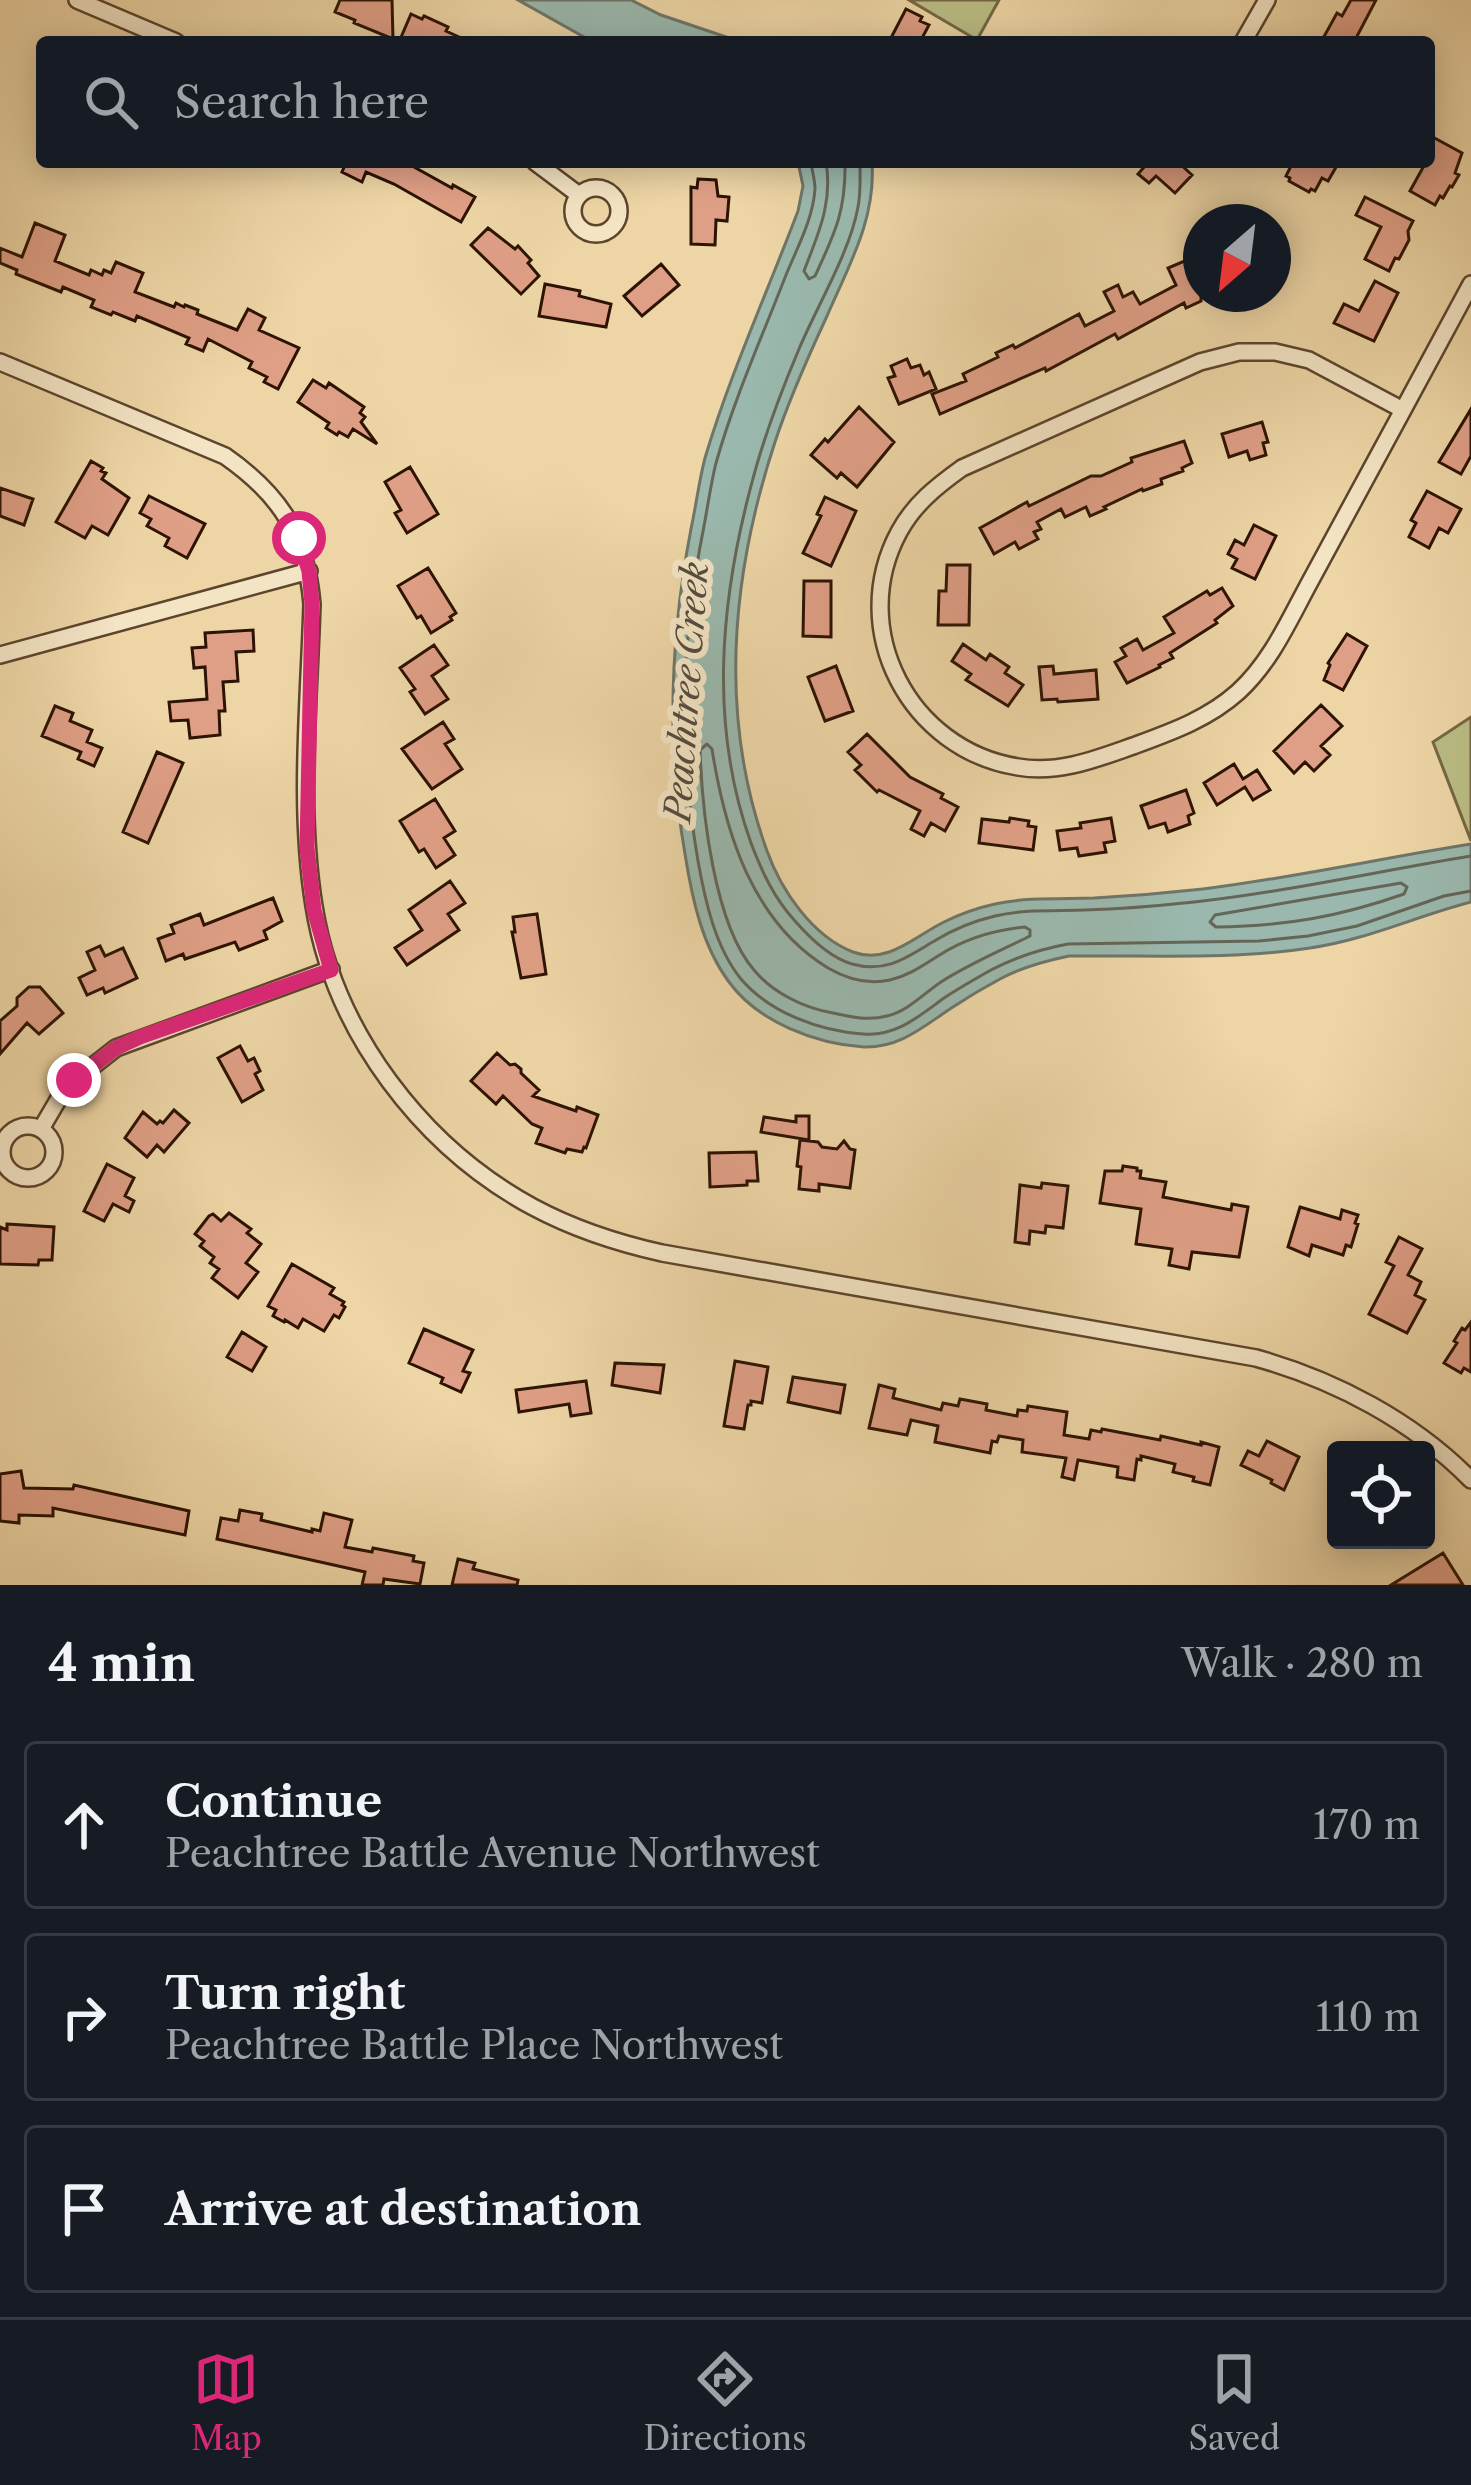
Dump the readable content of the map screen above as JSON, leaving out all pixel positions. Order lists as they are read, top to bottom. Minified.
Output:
{"water":["Peachtree Creek"],"north":"bottom left","page":{"search":"Search here","heading":["4 min","Walk · 280 m"],"list":[["Continue","Peachtree Battle Avenue Northwest","170 m"],["Turn right","Peachtree Battle Place Northwest","110 m"],"Arrive at destination"],"nav":["Map","Directions","Saved"]}}
